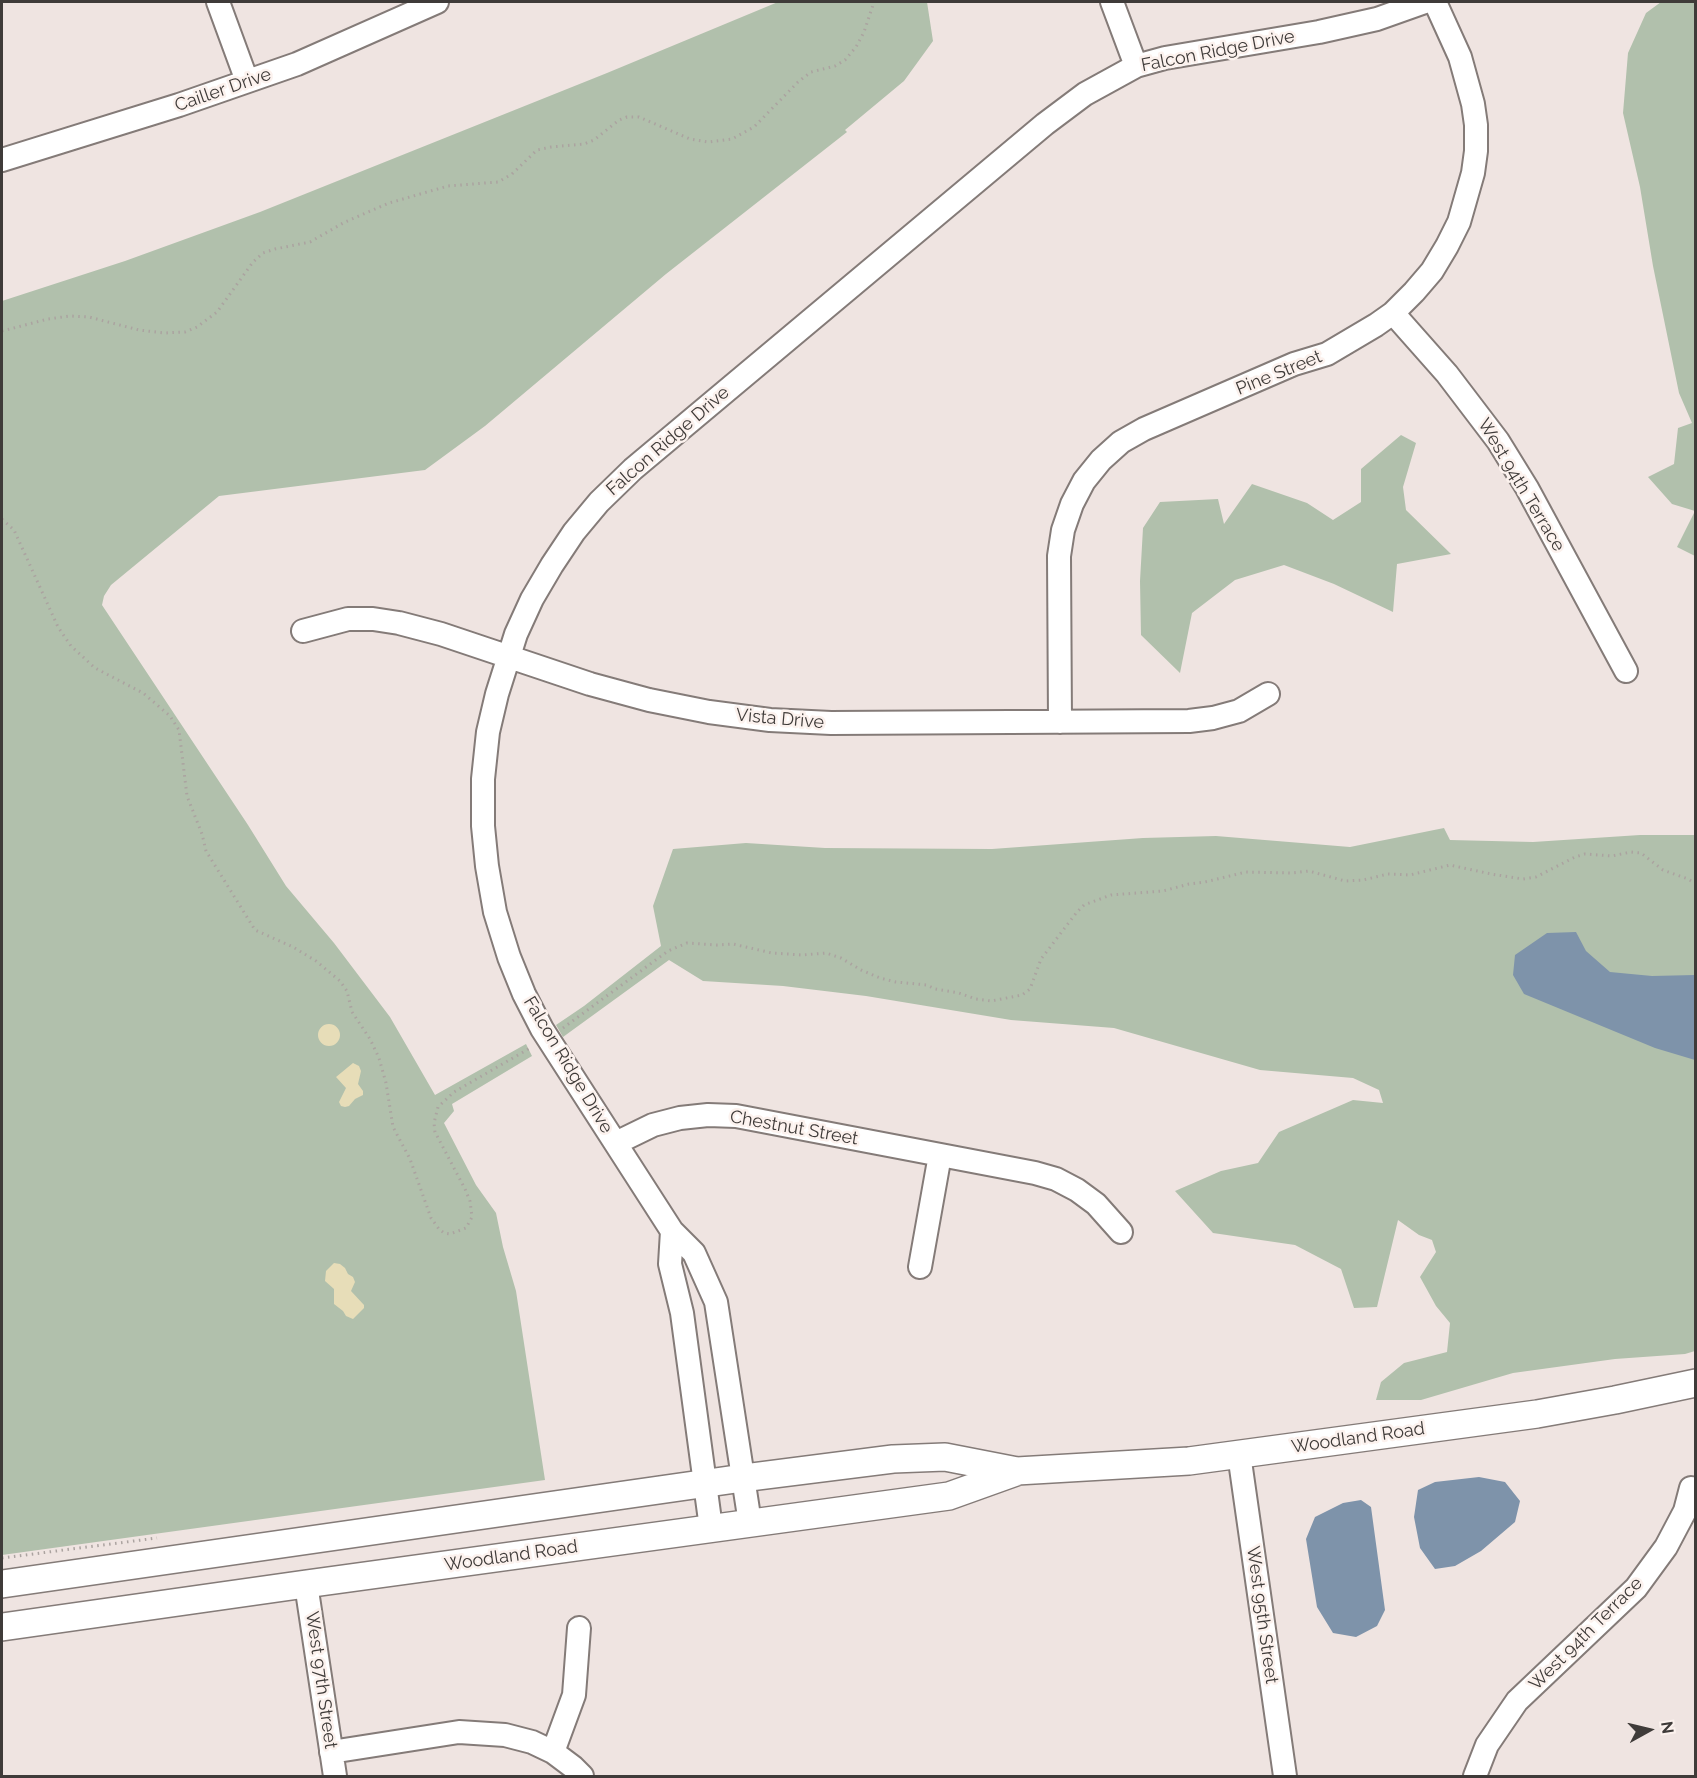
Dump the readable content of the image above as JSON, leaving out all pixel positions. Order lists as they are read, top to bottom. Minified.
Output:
{"streets":{"main road":["Woodland Road"],"street":["Falcon Ridge Drive","Cailler Drive","Pine Street","West 94th Terrace","Vista Drive","Chestnut Street","West 95th Street","West 97th Street"]},"crossings":[["Falcon Ridge Drive","Vista Drive"],["Falcon Ridge Drive","Chestnut Street"],["Falcon Ridge Drive","Woodland Road"],["Pine Street","West 94th Terrace"],["Pine Street","Vista Drive"],["Woodland Road","West 95th Street"],["Woodland Road","West 97th Street"]],"north":"right"}
